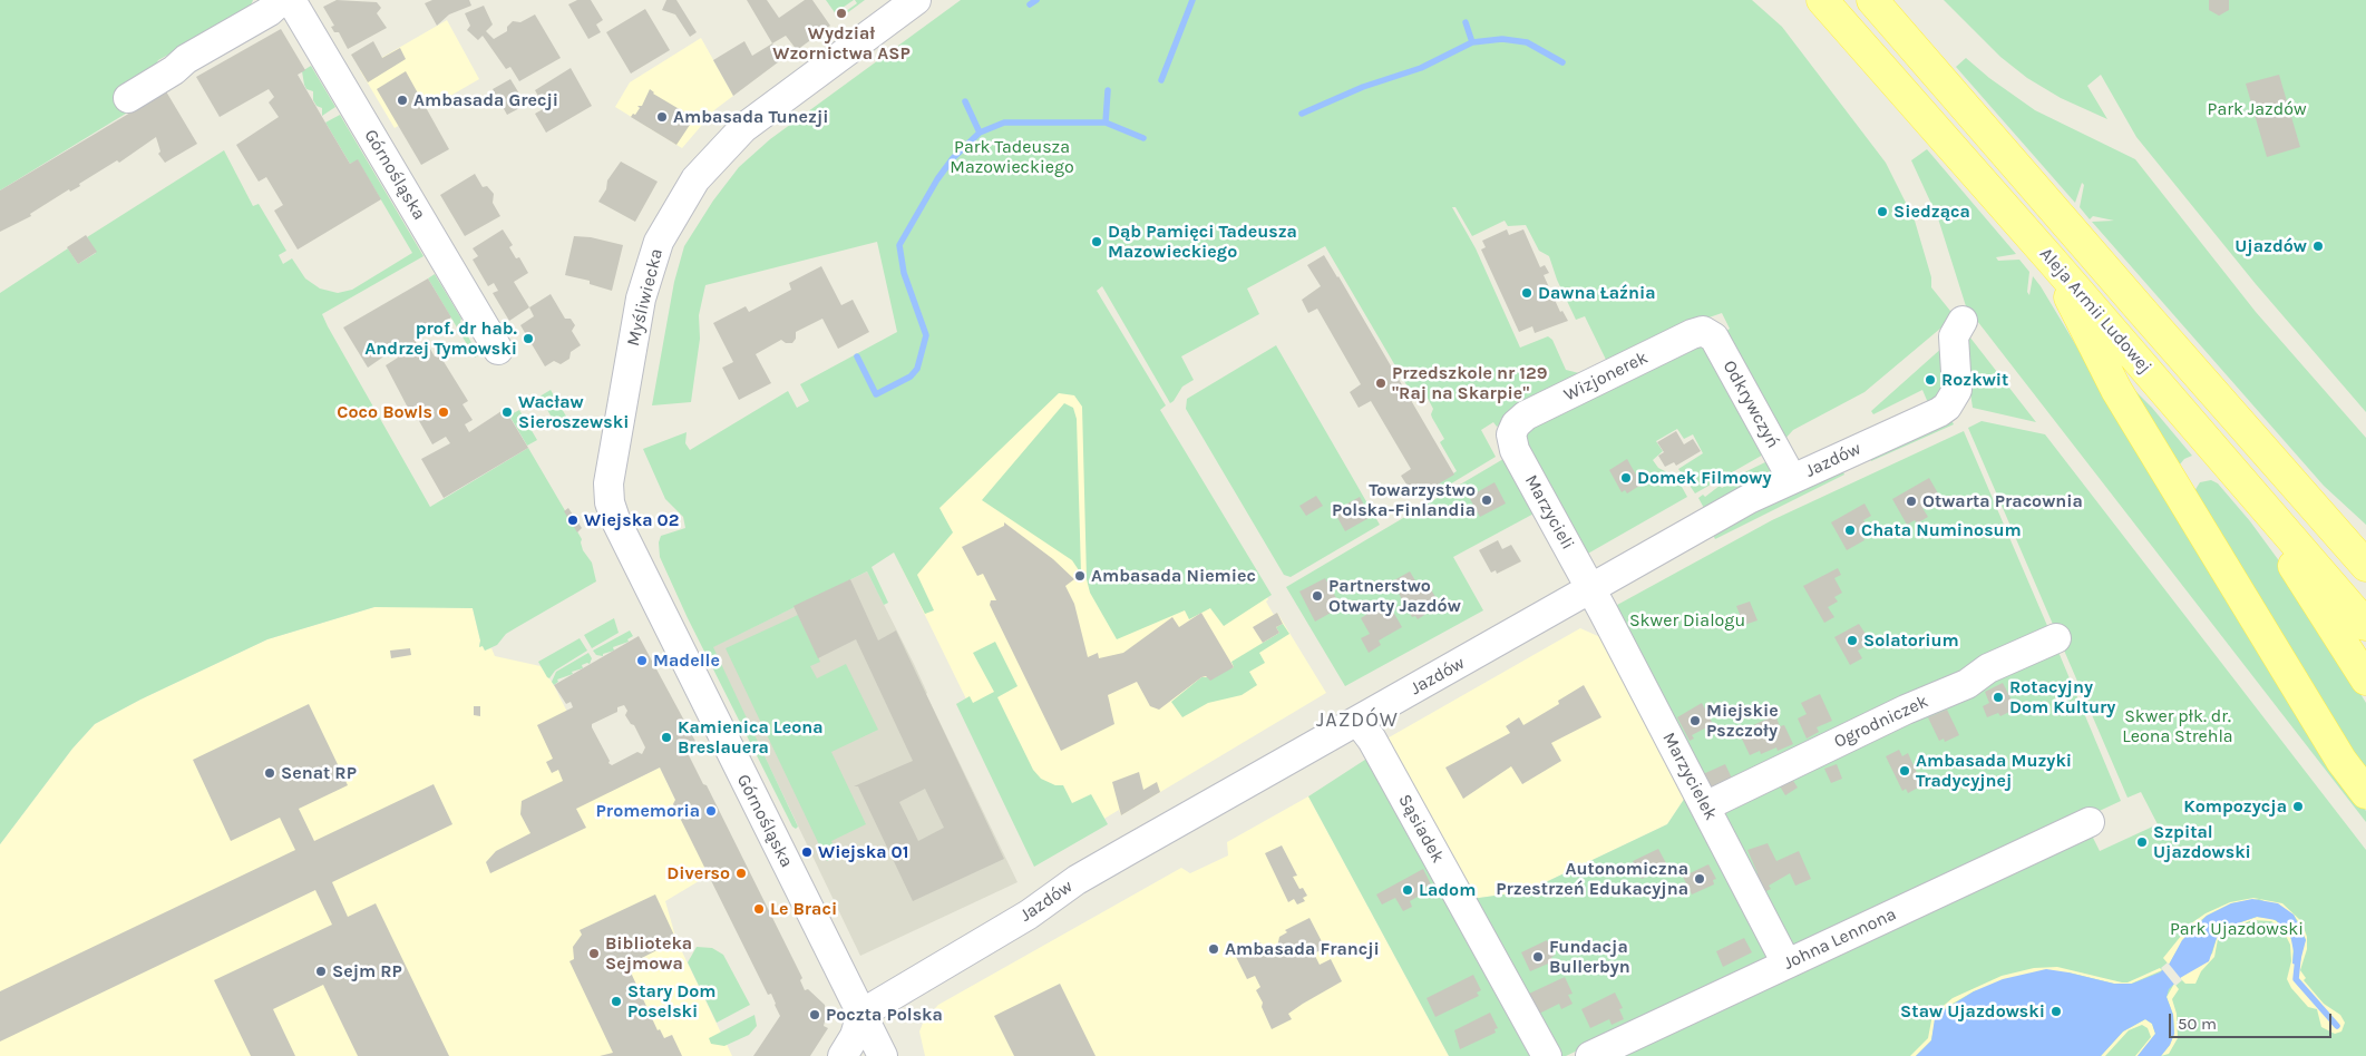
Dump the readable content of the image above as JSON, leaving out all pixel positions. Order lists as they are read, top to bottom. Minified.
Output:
{"streets":{"main road":["Aleja Armii Ludowej"],"street":["Górnośląska","Myśliwiecka","Wizjonerek","Odkrywczyń","Jazdów","Marzycieli","Ogrodniczek","Marzycielek","Sąsiadek","Johna Lennona"]},"crossings":[["Górnośląska","Myśliwiecka"],["Górnośląska","Jazdów"],["Wizjonerek","Odkrywczyń"],["Wizjonerek","Marzycieli"],["Odkrywczyń","Jazdów"],["Jazdów","Marzycieli"],["Jazdów","Marzycielek"],["Jazdów","Sąsiadek"],["Marzycieli","Marzycielek"],["Ogrodniczek","Marzycielek"],["Marzycielek","Johna Lennona"]],"districts":["JAZDÓW"],"parks":["Park Jazdów","Park Tadeusza Mazowieckiego","Skwer Dialogu","Skwer płk. dr. Leona Strehla","Park Ujazdowski"],"places":["Wydział Wzornictwa ASP","Ambasada Grecji","Ambasada Tunezji","Siedząca","Dąb Pamięci Tadeusza Mazowieckiego","Ujazdów","Dawna Łaźnia","prof. dr hab. Andrzej Tymowski","Rozkwit","Przedszkole nr 129 \"Raj na Skarpie\"","Coco Bowls","Wacław Sieroszewski","Domek Filmowy","Towarzystwo Polska-Finlandia","Otwarta Pracownia","Wiejska 02","Chata Numinosum","Ambasada Niemiec","Partnerstwo Otwarty Jazdów","Solatorium","Madelle","Rotacyjny Dom Kultury","Miejskie Pszczoły","Kamienica Leona Breslauera","Ambasada Muzyki Tradycyjnej","Senat RP","Kompozycja","Promemoria","Szpital Ujazdowski","Wiejska 01","Diverso","Autonomiczna Przestrzeń Edukacyjna","Ladom","Le Braci","Ambasada Francji","Biblioteka Sejmowa","Fundacja Bullerbyn","Sejm RP","Stary Dom Poselski","Staw Ujazdowski","Poczta Polska"],"scale_bar":"50 m"}
